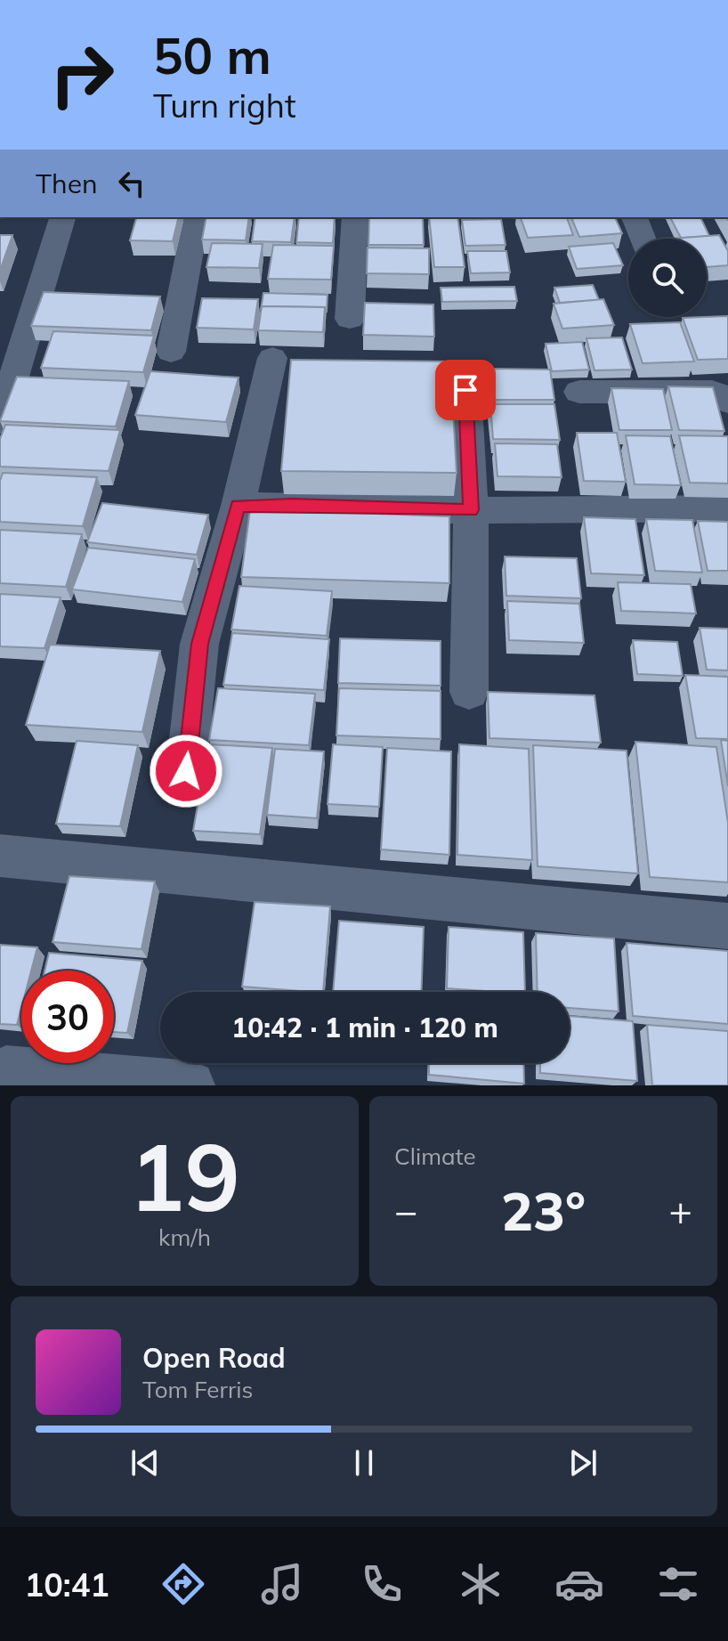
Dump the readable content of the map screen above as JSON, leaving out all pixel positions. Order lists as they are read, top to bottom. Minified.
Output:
{"page":{"turn":["50 m","Turn right"],"then":"Then","limit":"30","trip":"10:42 · 1 min · 120 m","tile":[["19","km/h"],"Climate"],"heat":["−","23°","+"],"song":["Open Road","Tom Ferris"],"tabs":"10:41"}}
